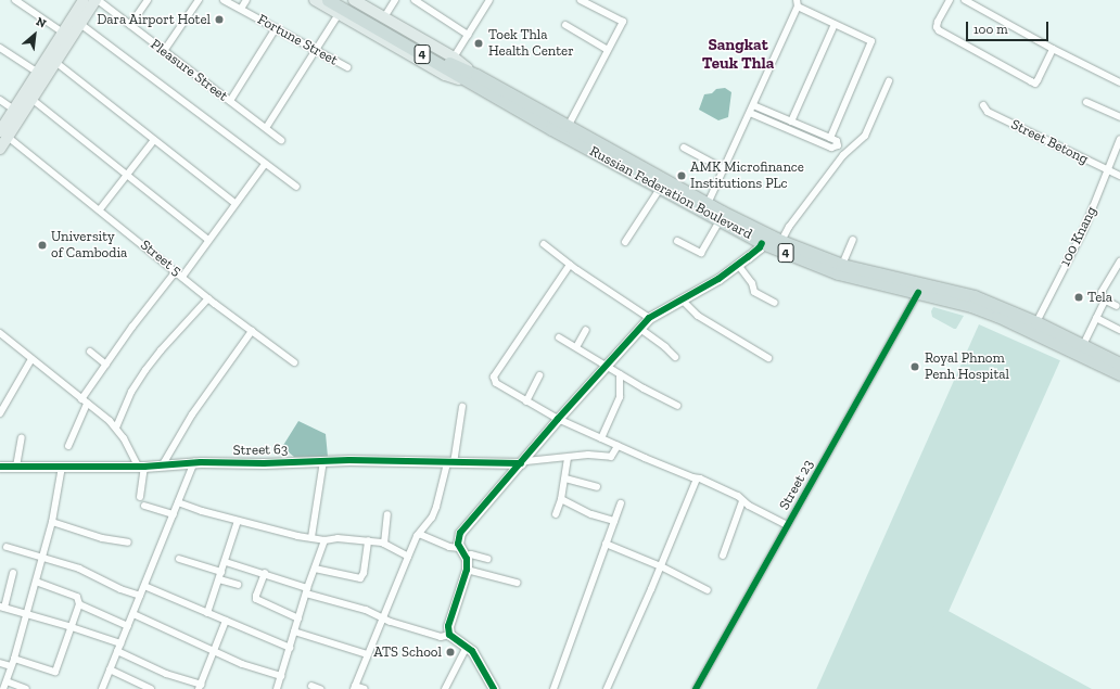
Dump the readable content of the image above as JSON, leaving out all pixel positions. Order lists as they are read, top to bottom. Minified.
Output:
{"streets":{"highway":["4","Russian Federation Boulevard"],"street":["Fortune Street","Pleasure Street","Street Betong","100 Knang","Street 5","Street 63","Street 23"]},"crossings":[["4","Russian Federation Boulevard"],["Street Betong","100 Knang"],["Russian Federation Boulevard","100 Knang"],["Russian Federation Boulevard","Street 23"]],"districts":["Sangkat Teuk Thla"],"places":["Dara Airport Hotel","Toek Thla Health Center","AMK Microfinance Institutions PLc","University of Cambodia","Tela","Royal Phnom Penh Hospital","ATS School"],"scale_bar":"100 m","north":"top right"}
